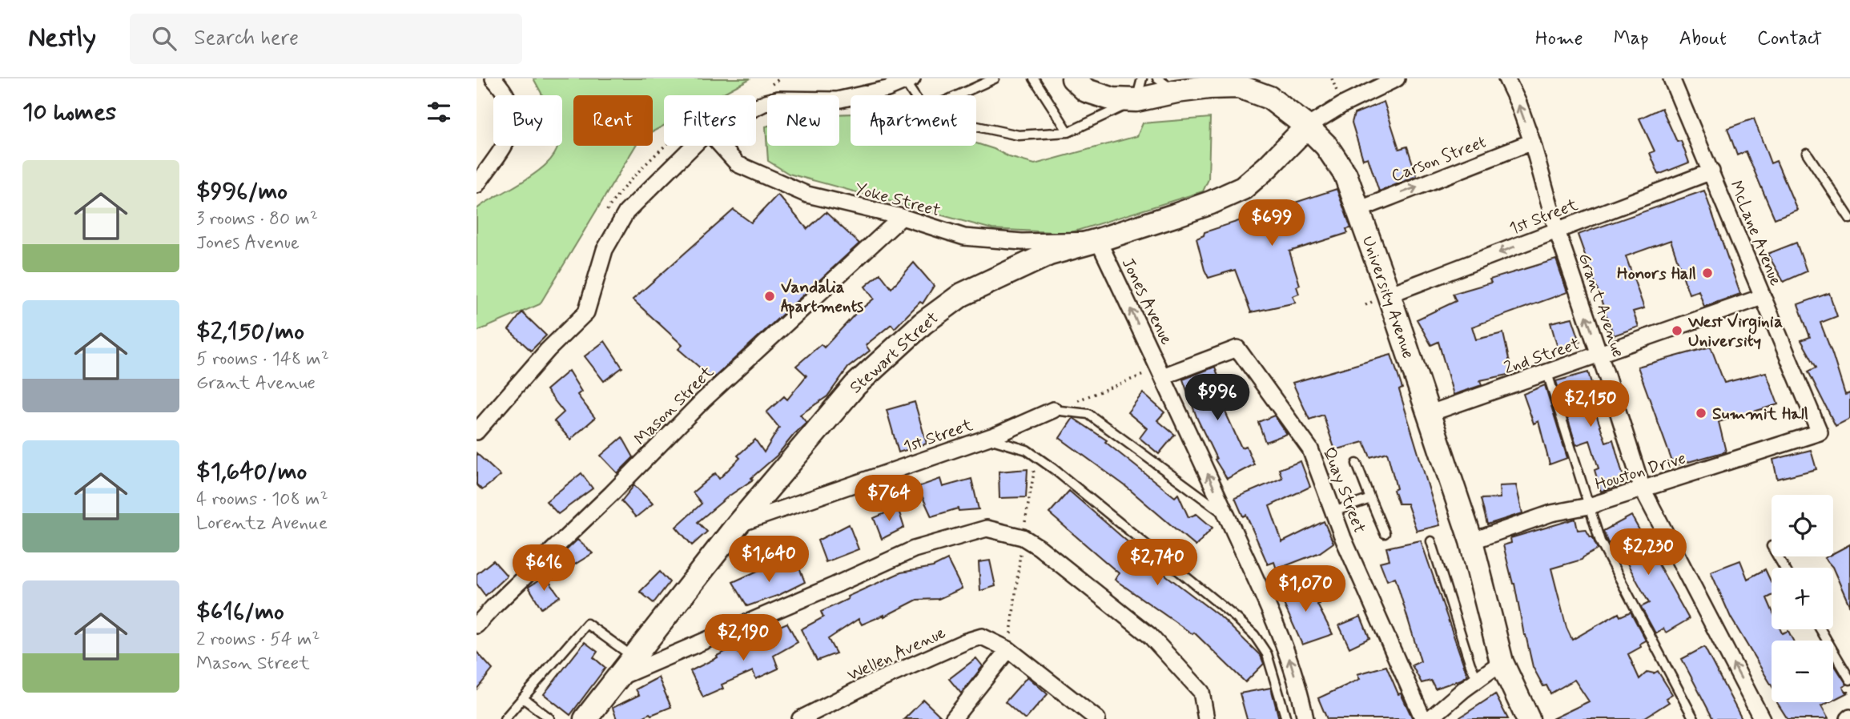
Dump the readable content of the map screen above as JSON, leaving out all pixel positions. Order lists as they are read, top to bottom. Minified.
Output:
{"streets":{"street":["Carson Street","Yoke Street","1st Street","McLane Avenue","University Avenue","Jones Avenue","Grant Avenue","Stewart Street","2nd Street","Mason Street","Houston Drive","Quay Street","Wellen Avenue"]},"crossings":[["Carson Street","University Avenue"],["Carson Street","Grant Avenue"],["Yoke Street","Jones Avenue"],["Yoke Street","Stewart Street"],["Yoke Street","Mason Street"],["1st Street","McLane Avenue"],["1st Street","University Avenue"],["1st Street","Grant Avenue"],["1st Street","Stewart Street"],["McLane Avenue","2nd Street"],["McLane Avenue","Houston Drive"],["University Avenue","Stewart Street"],["University Avenue","2nd Street"],["University Avenue","Houston Drive"],["Jones Avenue","Stewart Street"],["Jones Avenue","Quay Street"],["Grant Avenue","2nd Street"],["Grant Avenue","Houston Drive"]],"one_way":["Jones Avenue","Grant Avenue"],"places":["Honors Hall","Vandalia Apartments","West Virginia University","Summit Hall"],"page":{"header":"Nestly","search":"Search here","nav":["Home","Map","About","Contact"],"heading":"10 homes","chip":["Buy","Rent","Filters","New","Apartment"],"list":[{"name":"$996/mo","note":"3 rooms · 80 m² · Jones Avenue"},{"name":"$2,150/mo","note":"5 rooms · 148 m² · Grant Avenue"},{"name":"$1,640/mo","note":"4 rooms · 108 m² · Lorentz Avenue"},{"name":"$616/mo","note":"2 rooms · 54 m² · Mason Street"}],"price":["$699","$996","$2,150","$764","$2,230","$1,640","$2,740","$616","$1,070","$2,190"],"map_buttons":["+","−"]}}
